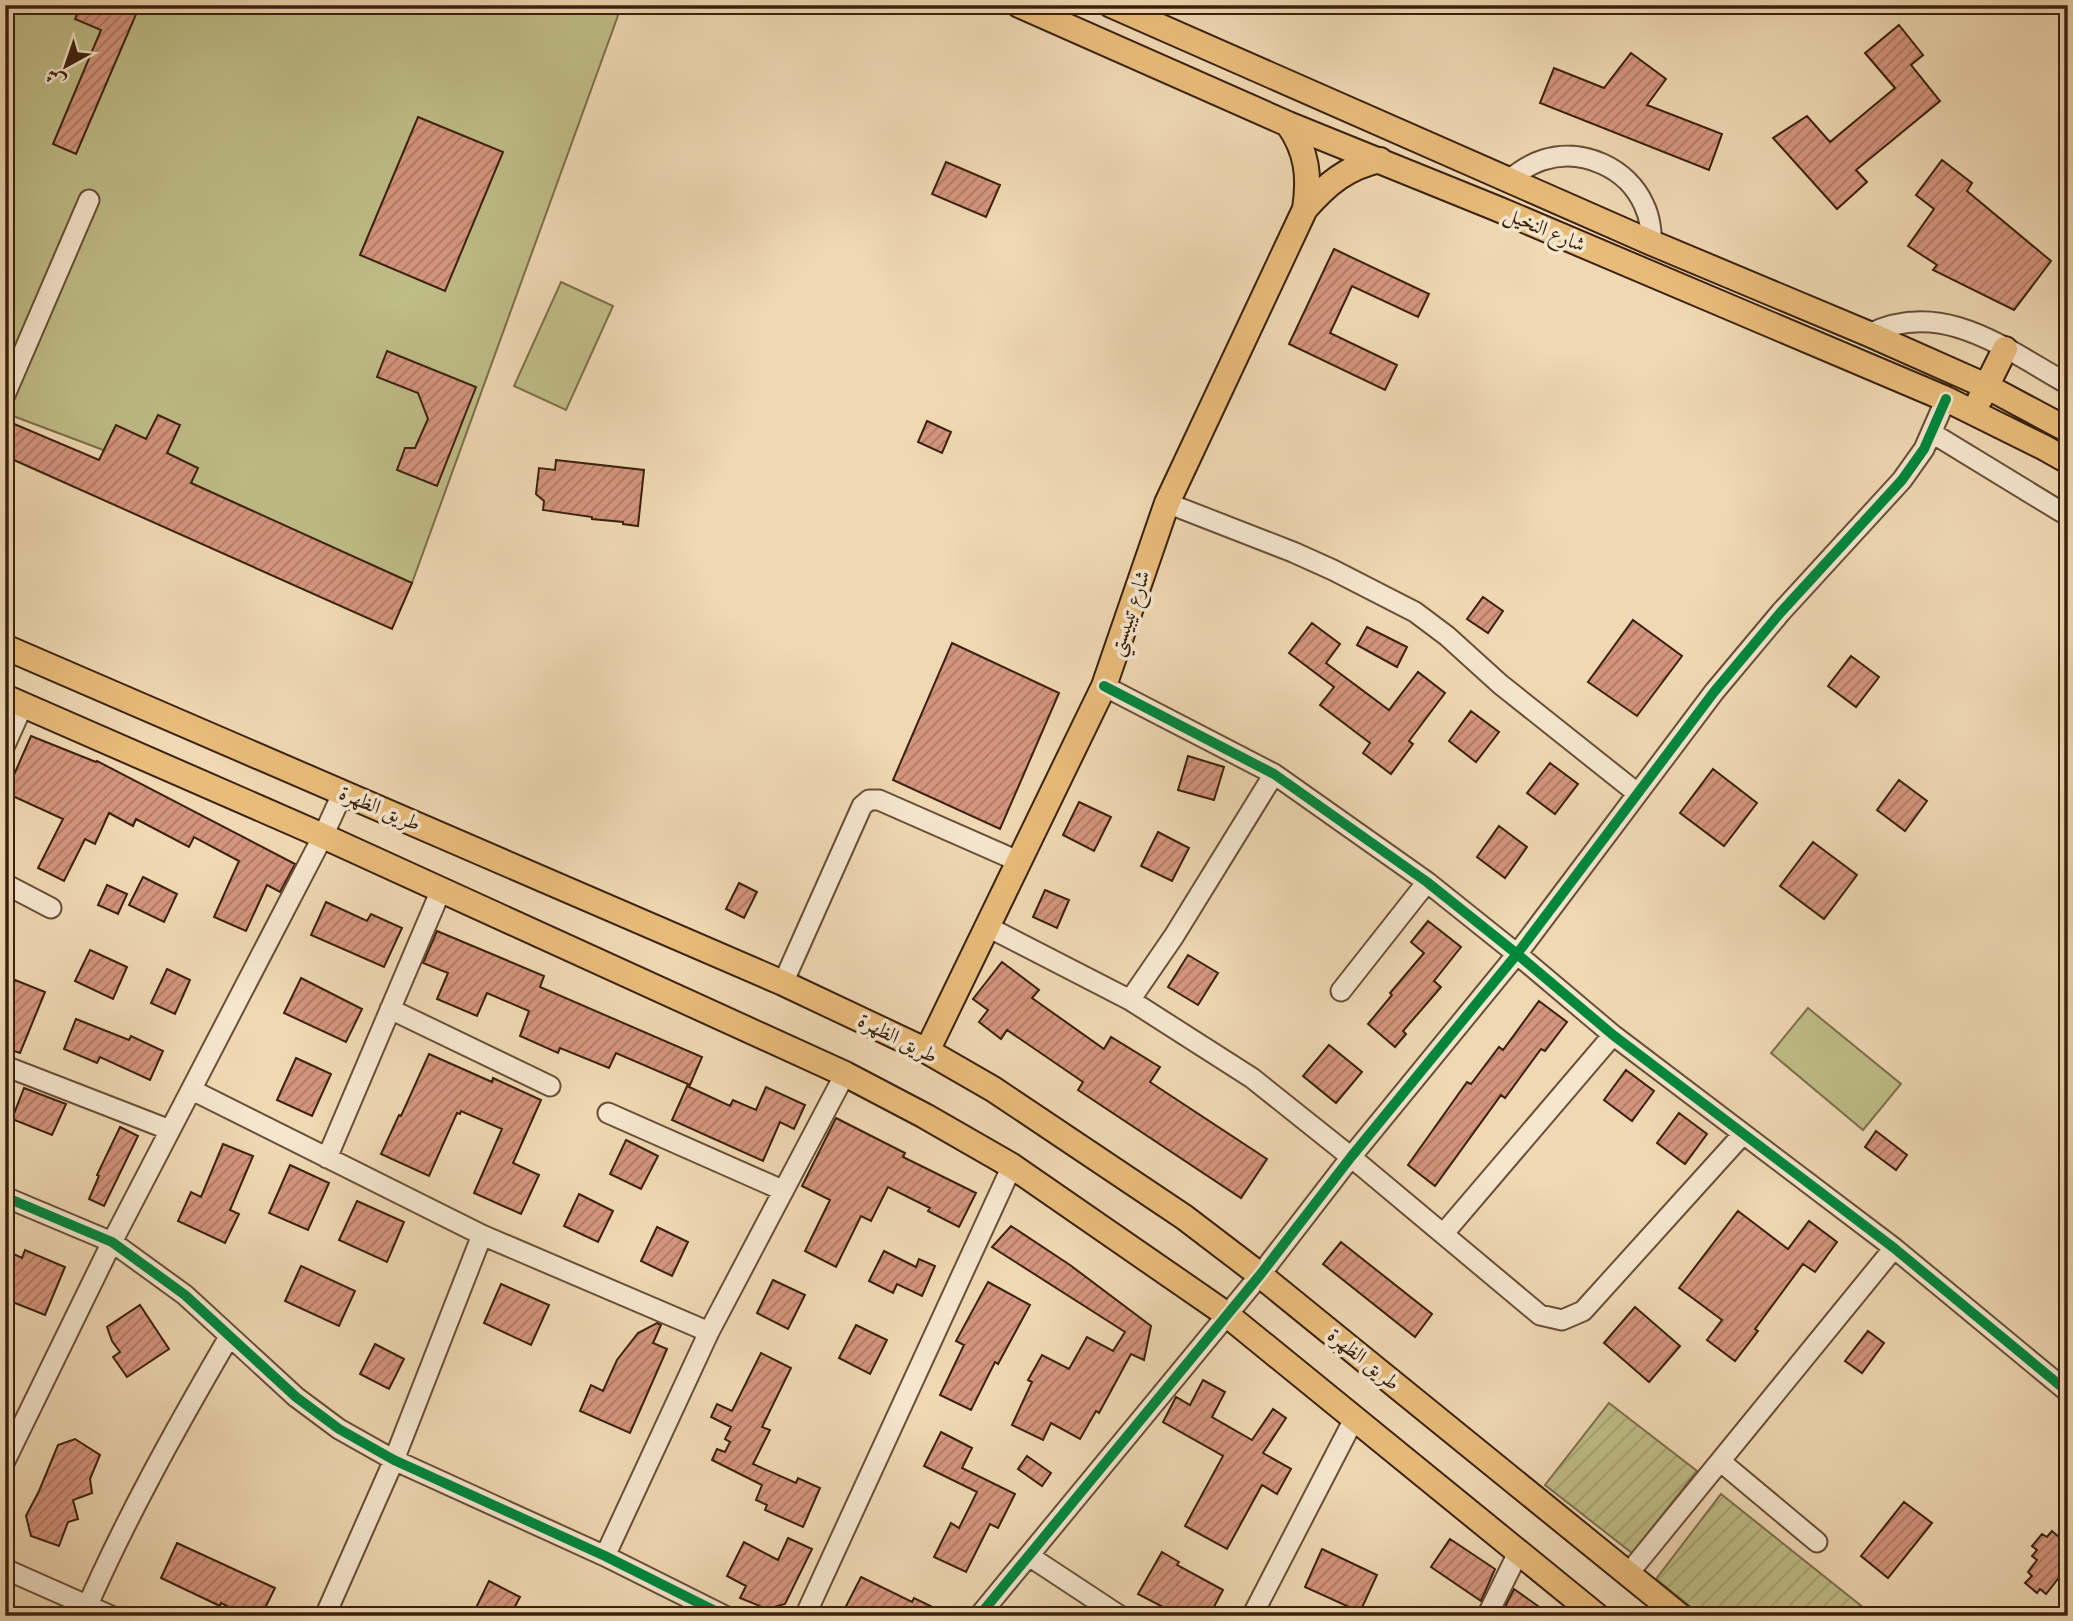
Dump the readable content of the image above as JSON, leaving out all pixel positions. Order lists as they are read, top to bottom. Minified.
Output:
{"streets":{"main road":["شارع النخيل","شارع تيبيستي","طريق الظهرة"]},"crossings":[["شارع تيبيستي","طريق الظهرة"]],"north":"bottom left"}
